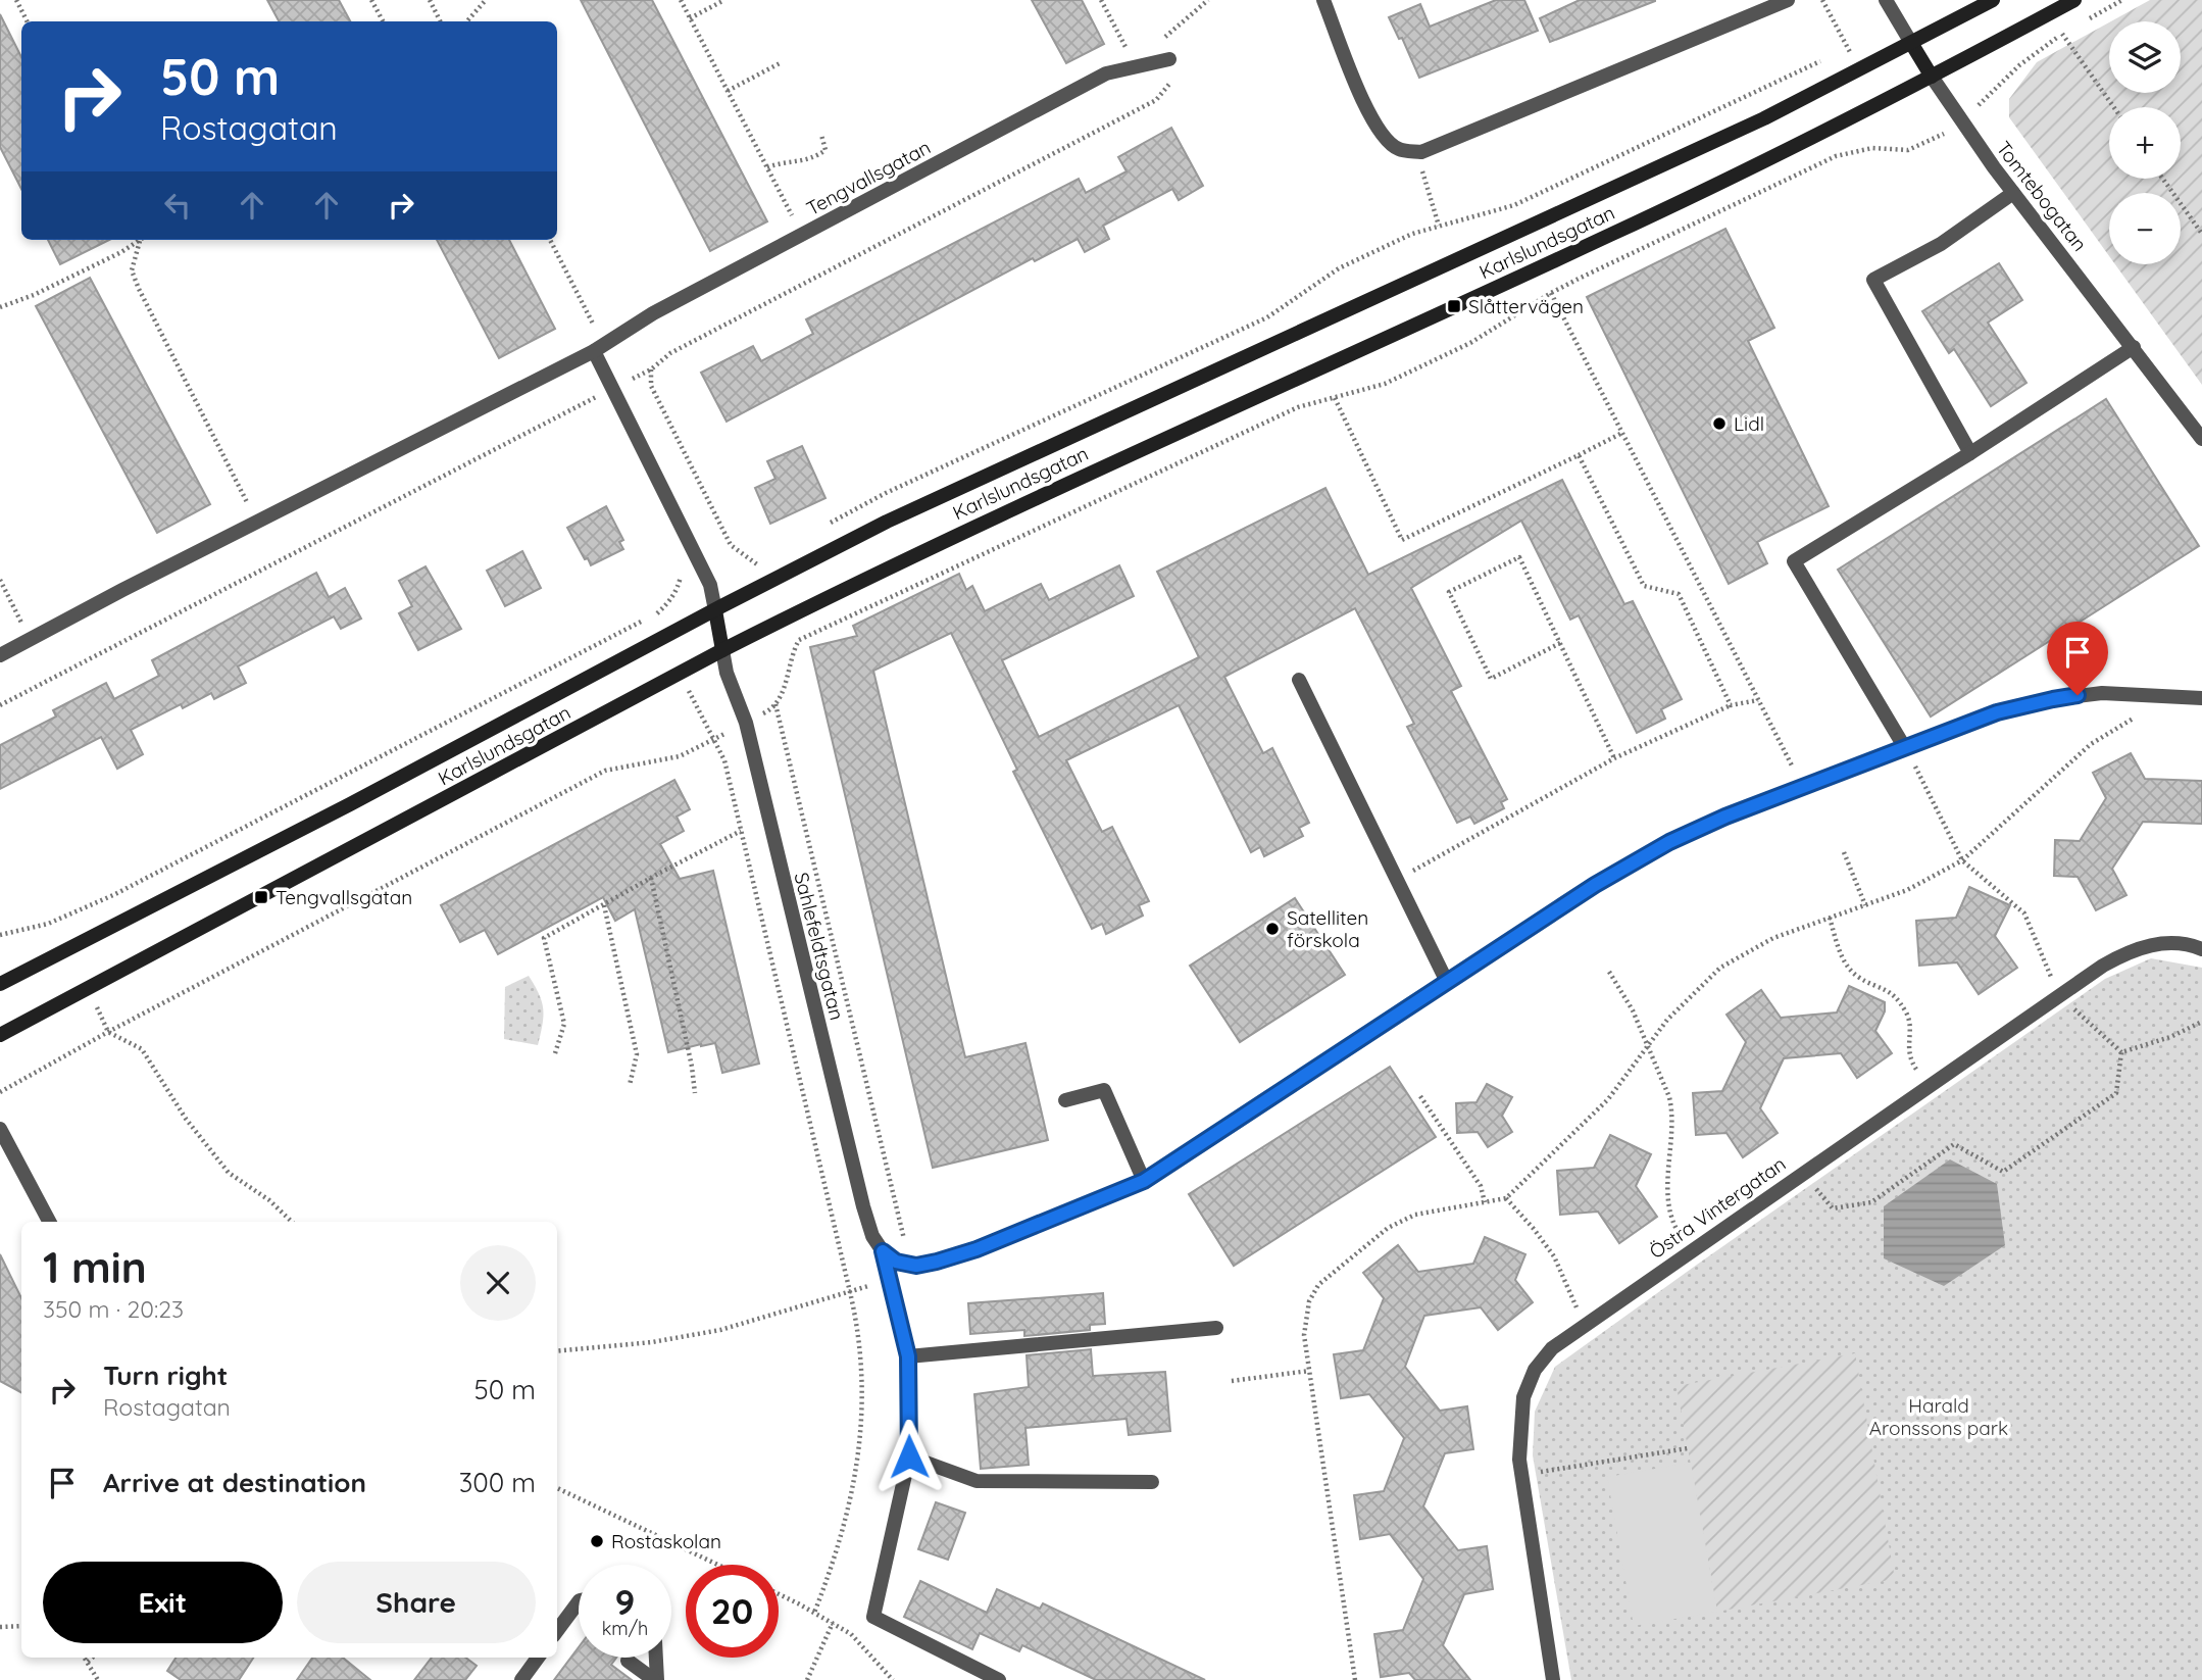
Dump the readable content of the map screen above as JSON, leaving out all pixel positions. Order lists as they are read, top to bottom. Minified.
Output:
{"streets":{"main road":["Karlslundsgatan"],"street":["Tengvallsgatan","Tomtebogatan","Sahlefeldtsgatan","Östra Vintergatan"]},"crossings":[["Tomtebogatan","Karlslundsgatan"],["Karlslundsgatan","Sahlefeldtsgatan"]],"parks":["Harald Aronssons park"],"places":{"transit":["Slåttervägen","Tengvallsgatan"],"other":["Lidl","Satelliten förskola","Rostaskolan"]},"page":{"map_buttons":["+","−"],"turn":["50 m","Rostagatan"],"heading":["1 min","350 m · 20:23"],"list":[{"name":"Turn right","note":"Rostagatan","value":"50 m"},{"name":"Arrive at destination","value":"300 m"}],"buttons":["Exit","Share"],"speed":"9 km/h","limit":"20"}}
